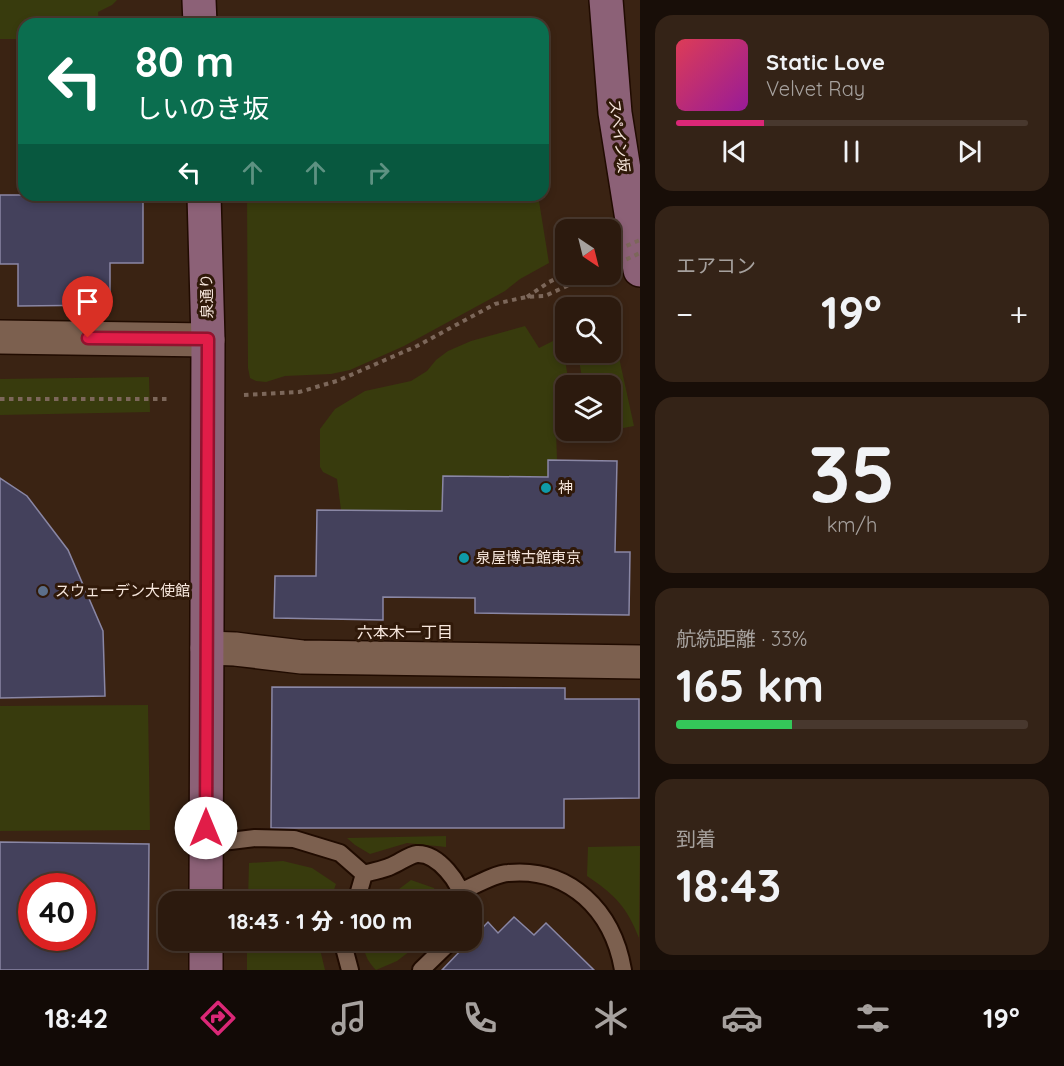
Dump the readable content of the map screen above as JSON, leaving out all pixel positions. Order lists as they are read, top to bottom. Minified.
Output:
{"streets":{"street":["スペイン坂","泉通り"]},"districts":["六本木一丁目"],"places":["神","泉屋博古館東京","スウェーデン大使館"],"north":"bottom right","page":{"turn":["80 m","しいのき坂"],"song":["Static Love","Velvet Ray"],"tile":["エアコン",["35","km/h"],["航続距離 · 33%","165 km"],["到着","18:43"]],"heat":["−","19°","+"],"limit":"40","trip":"18:43 · 1 分 · 100 m","tabs":["18:42","19°"]}}
